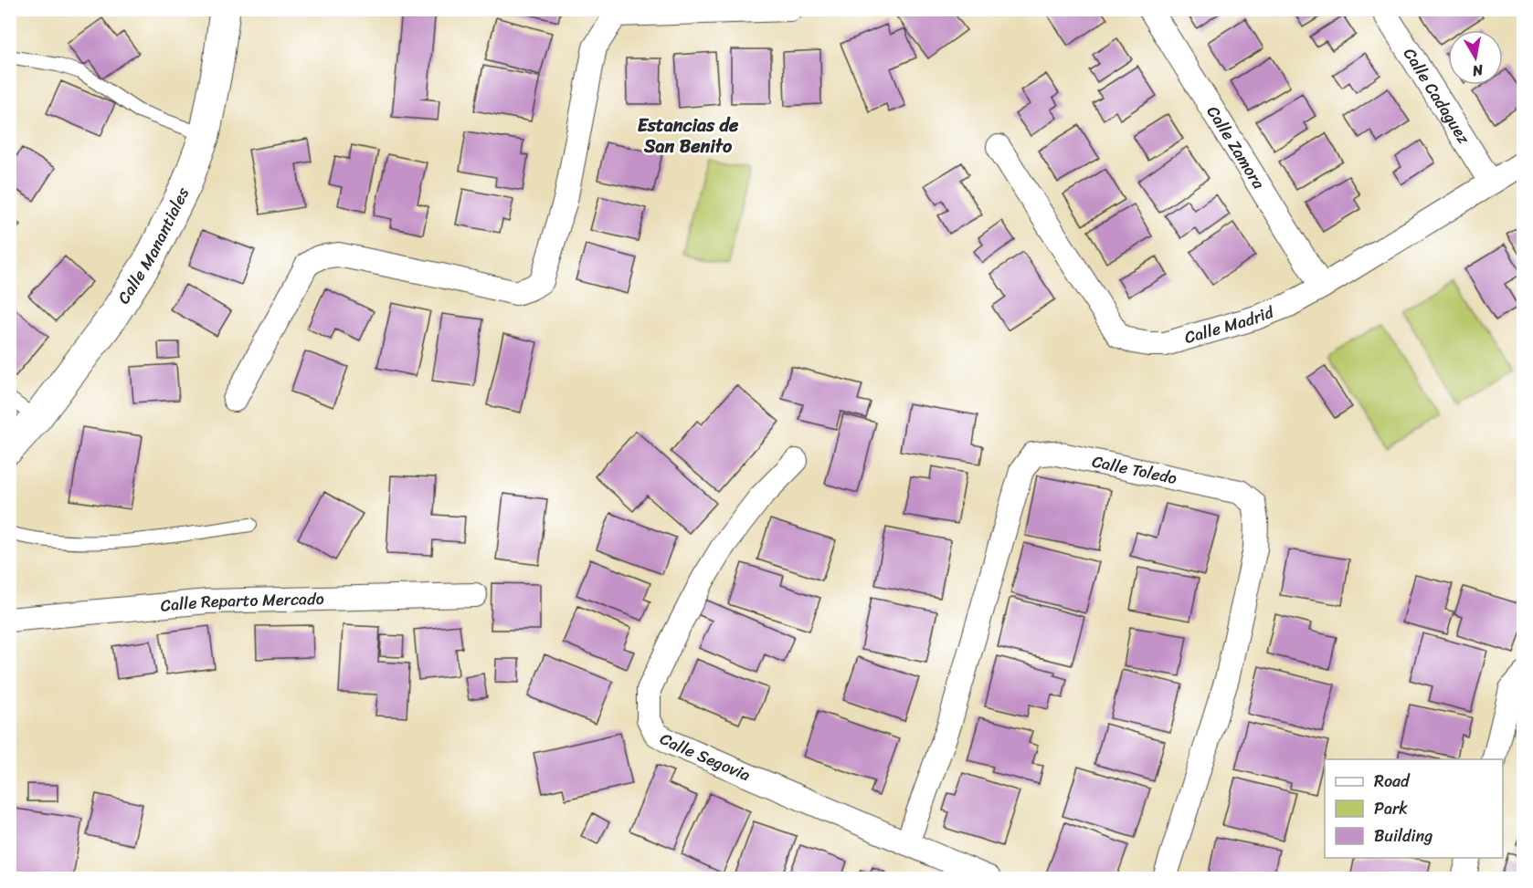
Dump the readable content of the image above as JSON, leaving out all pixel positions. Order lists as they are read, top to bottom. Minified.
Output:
{"streets":{"street":["Calle Cadaguez","Calle Zamora","Calle Manantiales","Calle Madrid","Calle Toledo","Calle Reparto Mercado","Calle Segovia"]},"crossings":[["Calle Cadaguez","Calle Madrid"],["Calle Zamora","Calle Madrid"],["Calle Toledo","Calle Segovia"]],"districts":["Estancias de San Benito"],"legend":["Road","Park","Building"],"north":"bottom"}
